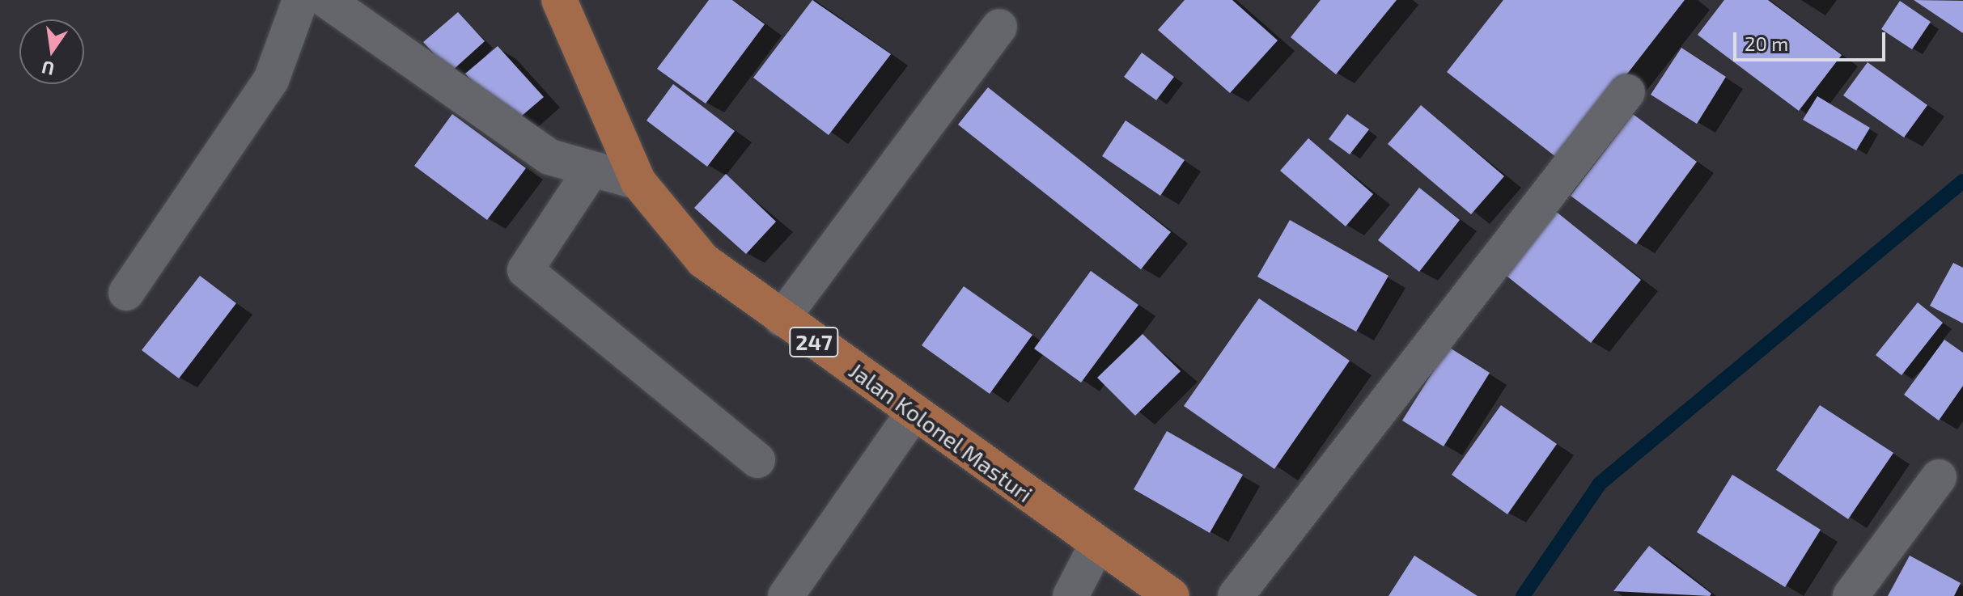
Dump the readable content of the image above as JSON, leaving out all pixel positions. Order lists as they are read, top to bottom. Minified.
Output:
{"streets":{"main road":["247","Jalan Kolonel Masturi"]},"scale_bar":"20 m","north":"bottom"}
